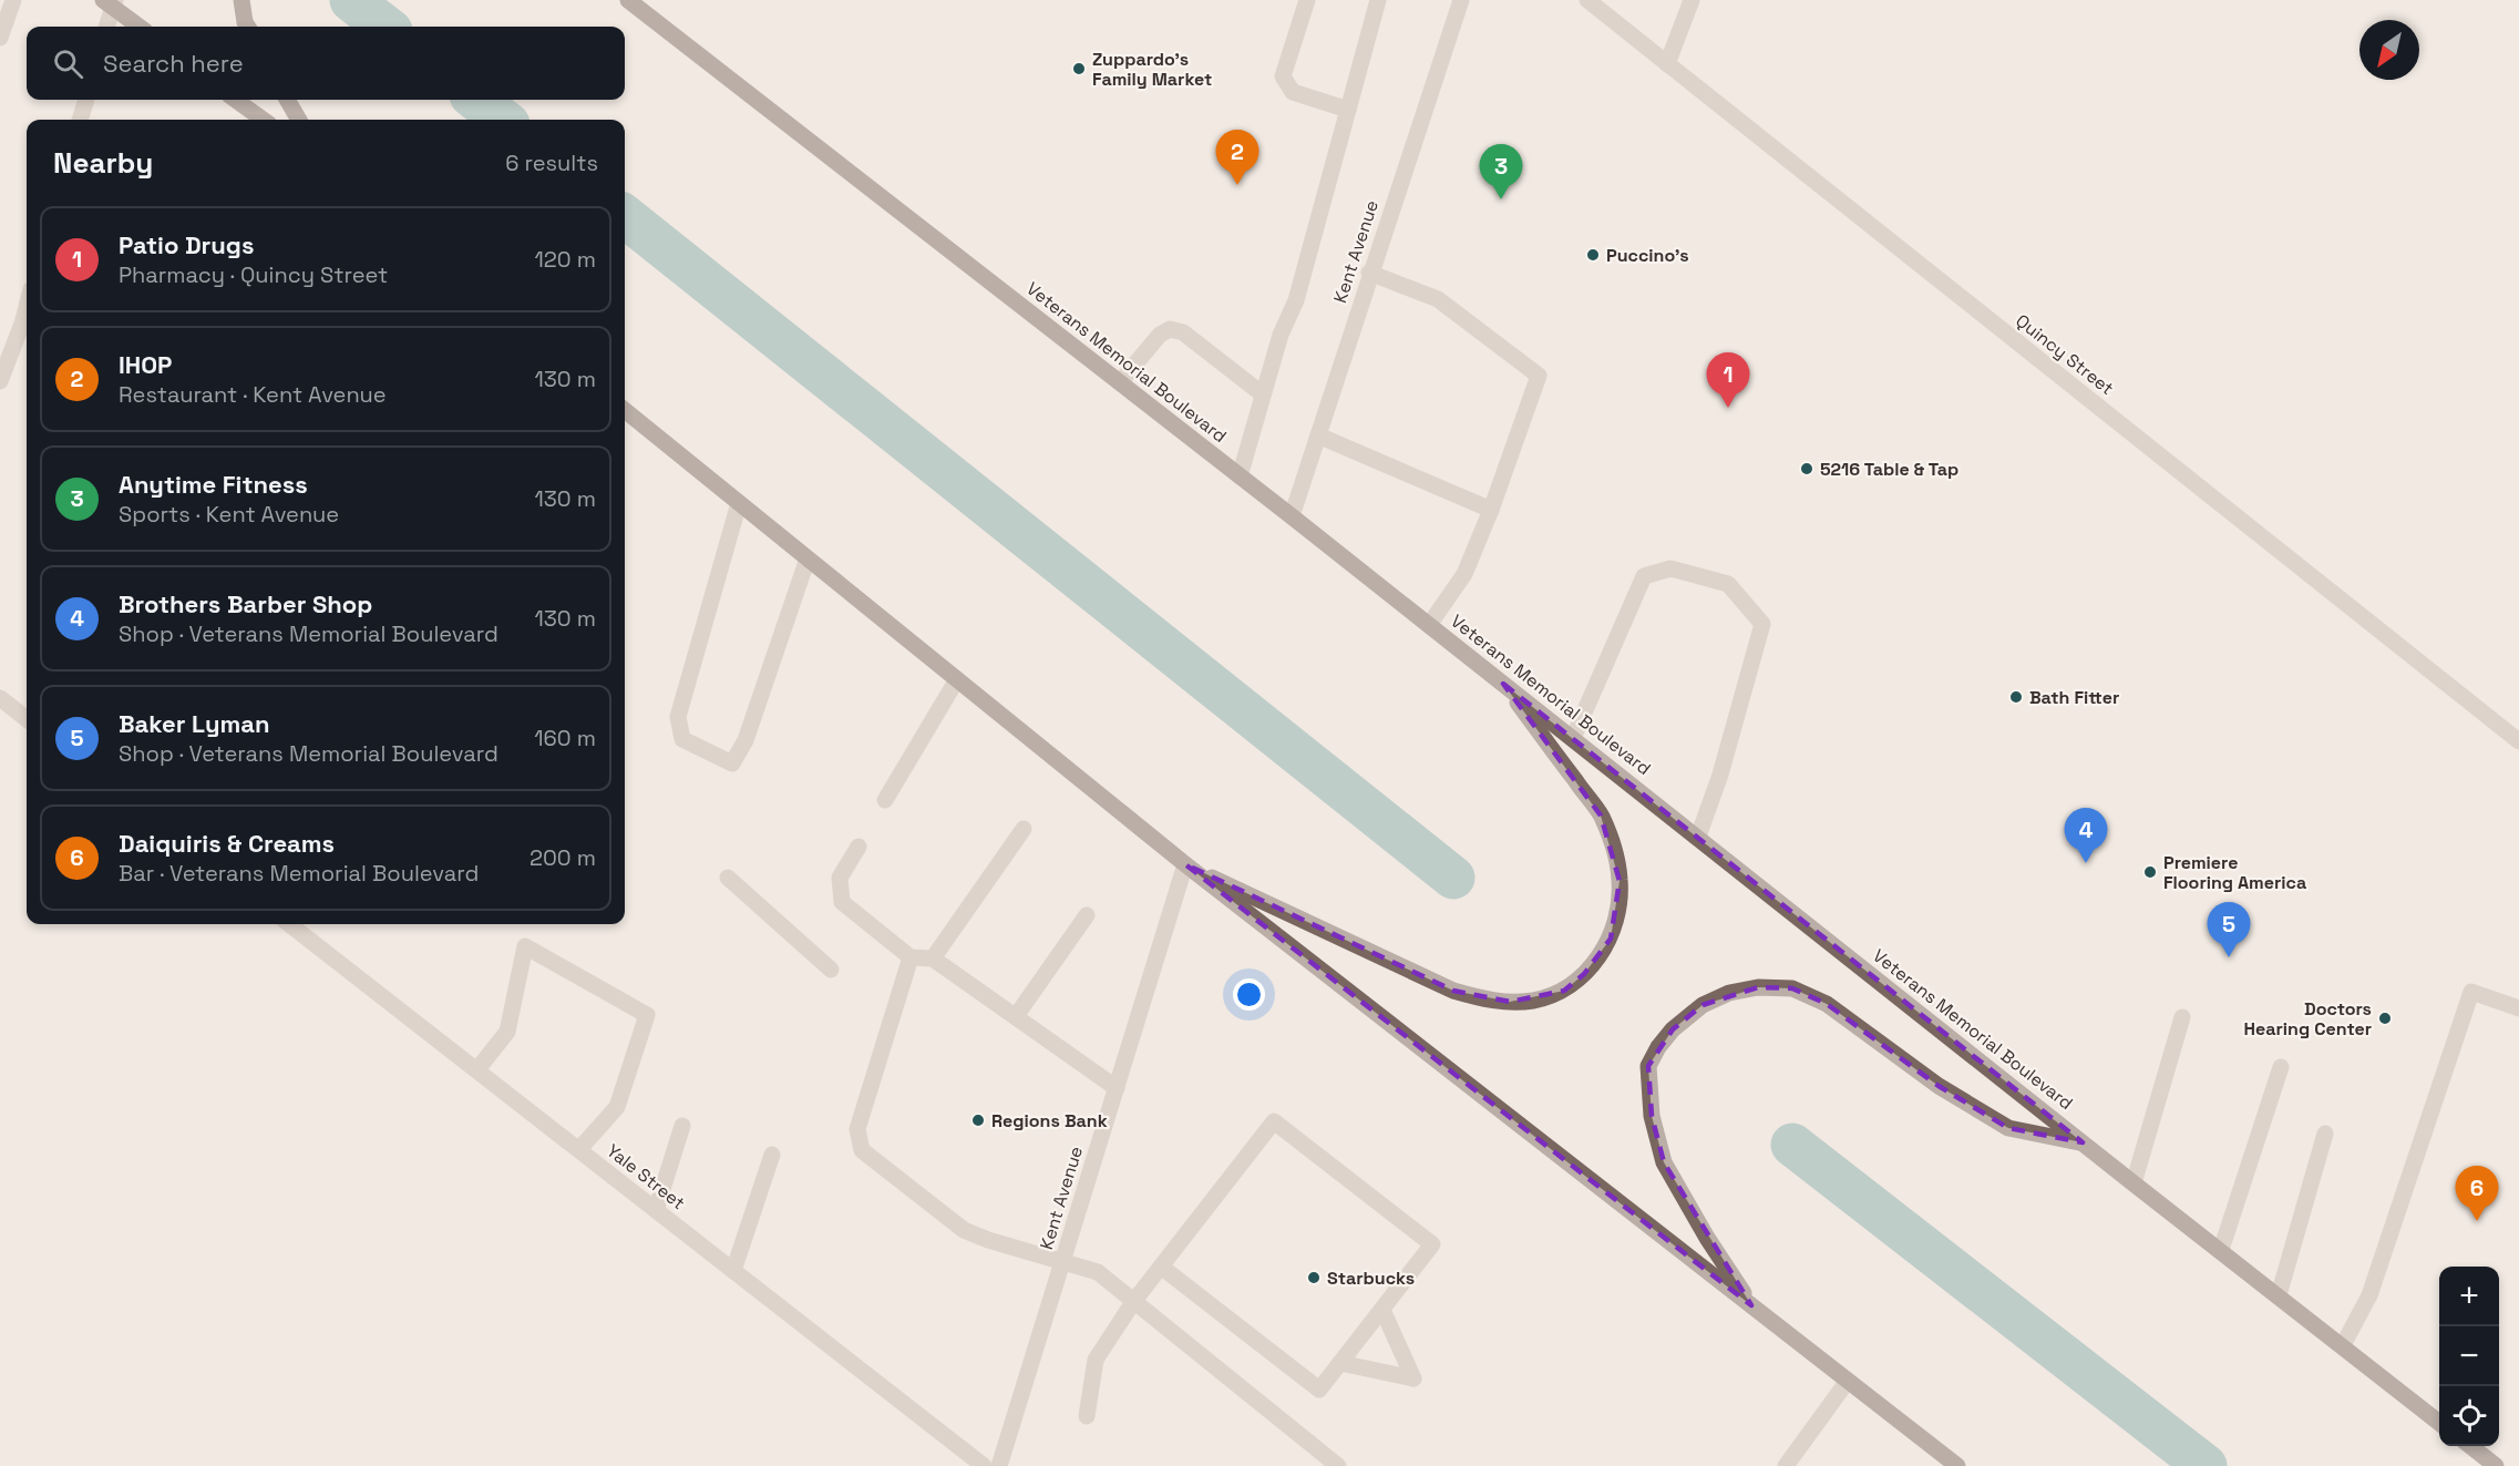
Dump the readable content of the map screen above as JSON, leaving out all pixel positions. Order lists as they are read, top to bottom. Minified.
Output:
{"streets":{"main road":["Veterans Memorial Boulevard"],"street":["Kent Avenue","Quincy Street","Yale Street"]},"crossings":[["Kent Avenue","Veterans Memorial Boulevard"]],"places":["Zuppardo's Family Market","Puccino's","5216 Table & Tap","Bath Fitter","Premiere Flooring America","Doctors Hearing Center","Regions Bank","Starbucks"],"north":"bottom left","page":{"search":"Search here","heading":["Nearby","6 results"],"pins":["2","3","1","4","5","6"],"list":[{"mark":"1","name":"Patio Drugs","note":"Pharmacy · Quincy Street","value":"120 m"},{"mark":"2","name":"IHOP","note":"Restaurant · Kent Avenue","value":"130 m"},{"mark":"3","name":"Anytime Fitness","note":"Sports · Kent Avenue","value":"130 m"},{"mark":"4","name":"Brothers Barber Shop","note":"Shop · Veterans Memorial Boulevard","value":"130 m"},{"mark":"5","name":"Baker Lyman","note":"Shop · Veterans Memorial Boulevard","value":"160 m"},{"mark":"6","name":"Daiquiris & Creams","note":"Bar · Veterans Memorial Boulevard","value":"200 m"}],"map_buttons":["+","−"]}}
